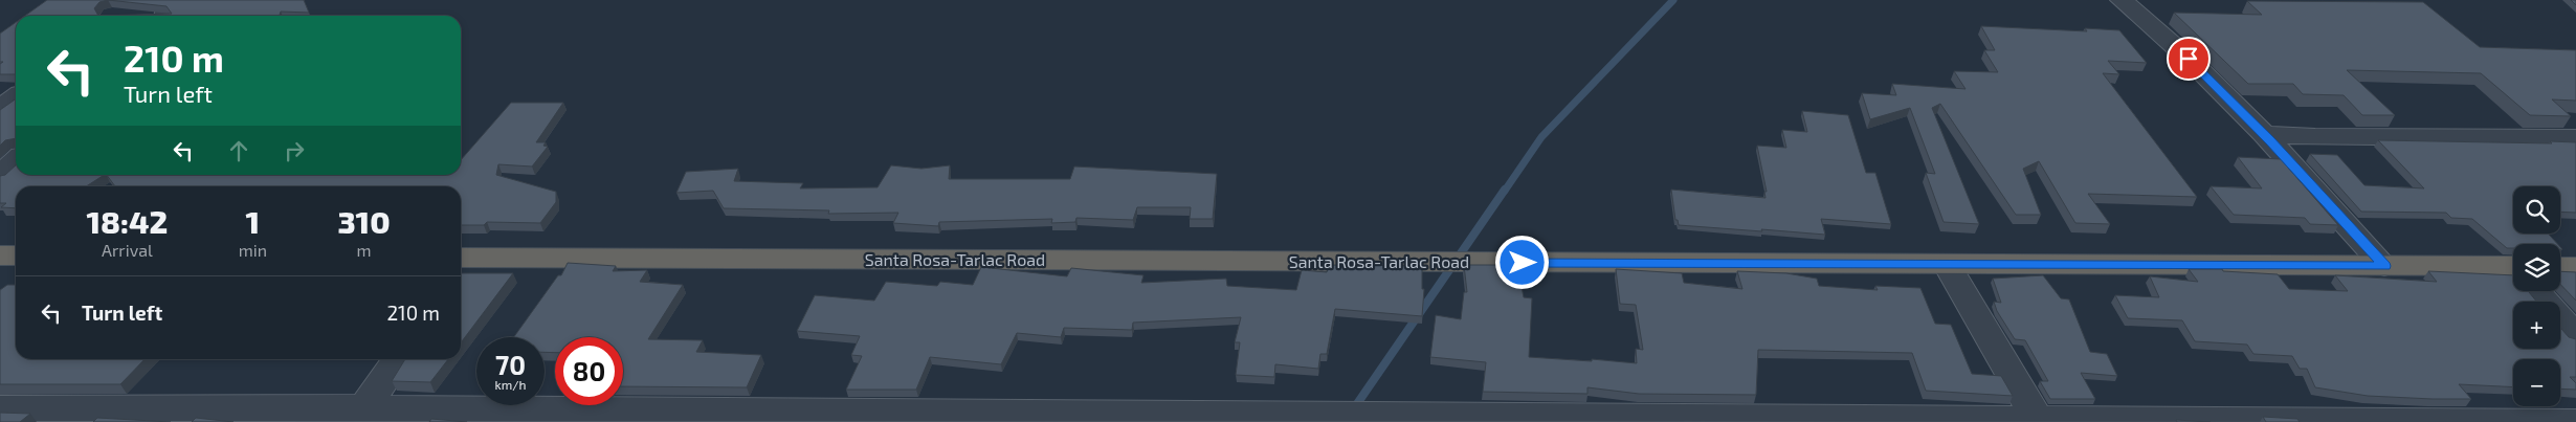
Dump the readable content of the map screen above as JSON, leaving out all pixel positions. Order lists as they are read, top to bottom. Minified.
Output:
{"streets":{"highway":["Santa Rosa-Tarlac Road"]},"page":{"turn":["210 m","Turn left"],"map_buttons":["+","−"],"eta":["18:42","Arrival","1","min","310","m"],"list":[{"name":"Turn left","value":"210 m"}],"speed":"70 km/h","limit":"80"}}
